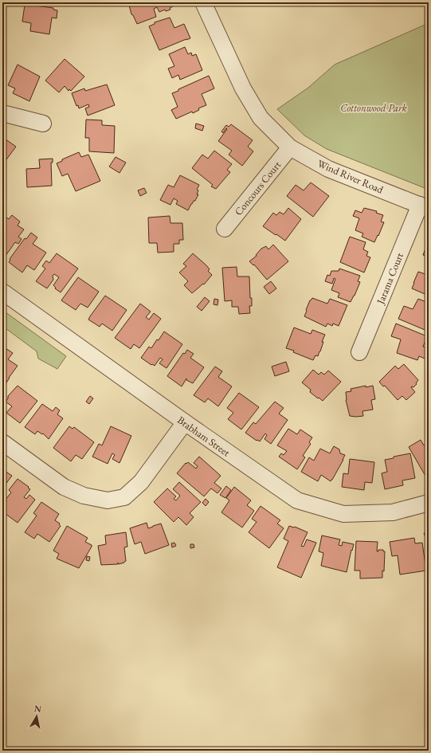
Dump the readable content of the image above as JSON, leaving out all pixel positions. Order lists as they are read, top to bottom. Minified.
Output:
{"streets":{"street":["Wind River Road","Concours Court","Jarama Court","Brabham Street"]},"crossings":[["Wind River Road","Concours Court"],["Wind River Road","Jarama Court"]],"parks":["Cottonwood Park"],"north":"top"}
